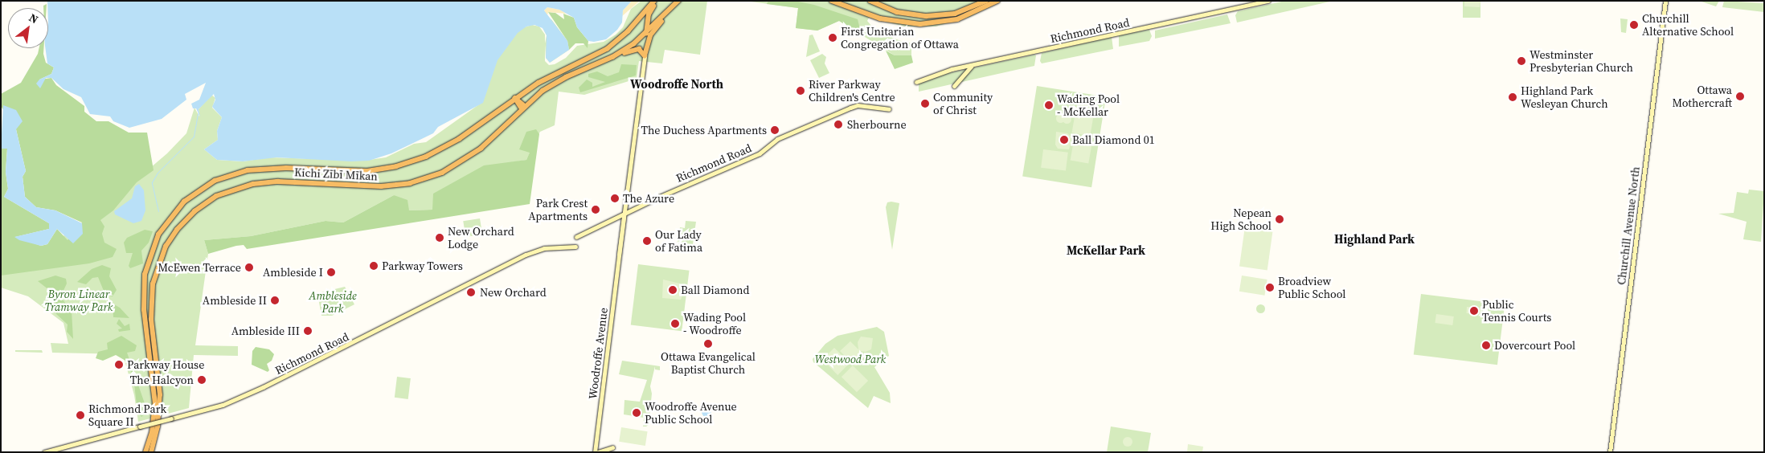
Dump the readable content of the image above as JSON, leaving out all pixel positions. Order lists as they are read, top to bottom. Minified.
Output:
{"streets":{"highway":["Kichi Zībī Mīkan"],"main road":["Richmond Road","Churchill Avenue North","Woodroffe Avenue"]},"crossings":[["Richmond Road","Woodroffe Avenue"]],"districts":["Woodroffe North","Highland Park","McKellar Park"],"parks":["Byron Linear Tramway Park","Ambleside Park","Westwood Park"],"places":["Churchill Alternative School","First Unitarian Congregation of Ottawa","Westminster Presbyterian Church","River Parkway Children's Centre","Ottawa Mothercraft","Highland Park Wesleyan Church","Community of Christ","Wading Pool - McKellar","Sherbourne","The Duchess Apartments","Ball Diamond 01","The Azure","Park Crest Apartments","Nepean High School","New Orchard Lodge","Our Lady of Fatima","Parkway Towers","McEwen Terrace","Ambleside I","Broadview Public School","Ball Diamond","New Orchard","Ambleside II","Public Tennis Courts","Wading Pool - Woodroffe","Ambleside III","Ottawa Evangelical Baptist Church","Dovercourt Pool","Parkway House","The Halcyon","Woodroffe Avenue Public School","Richmond Park Square II"],"north":"top right"}
